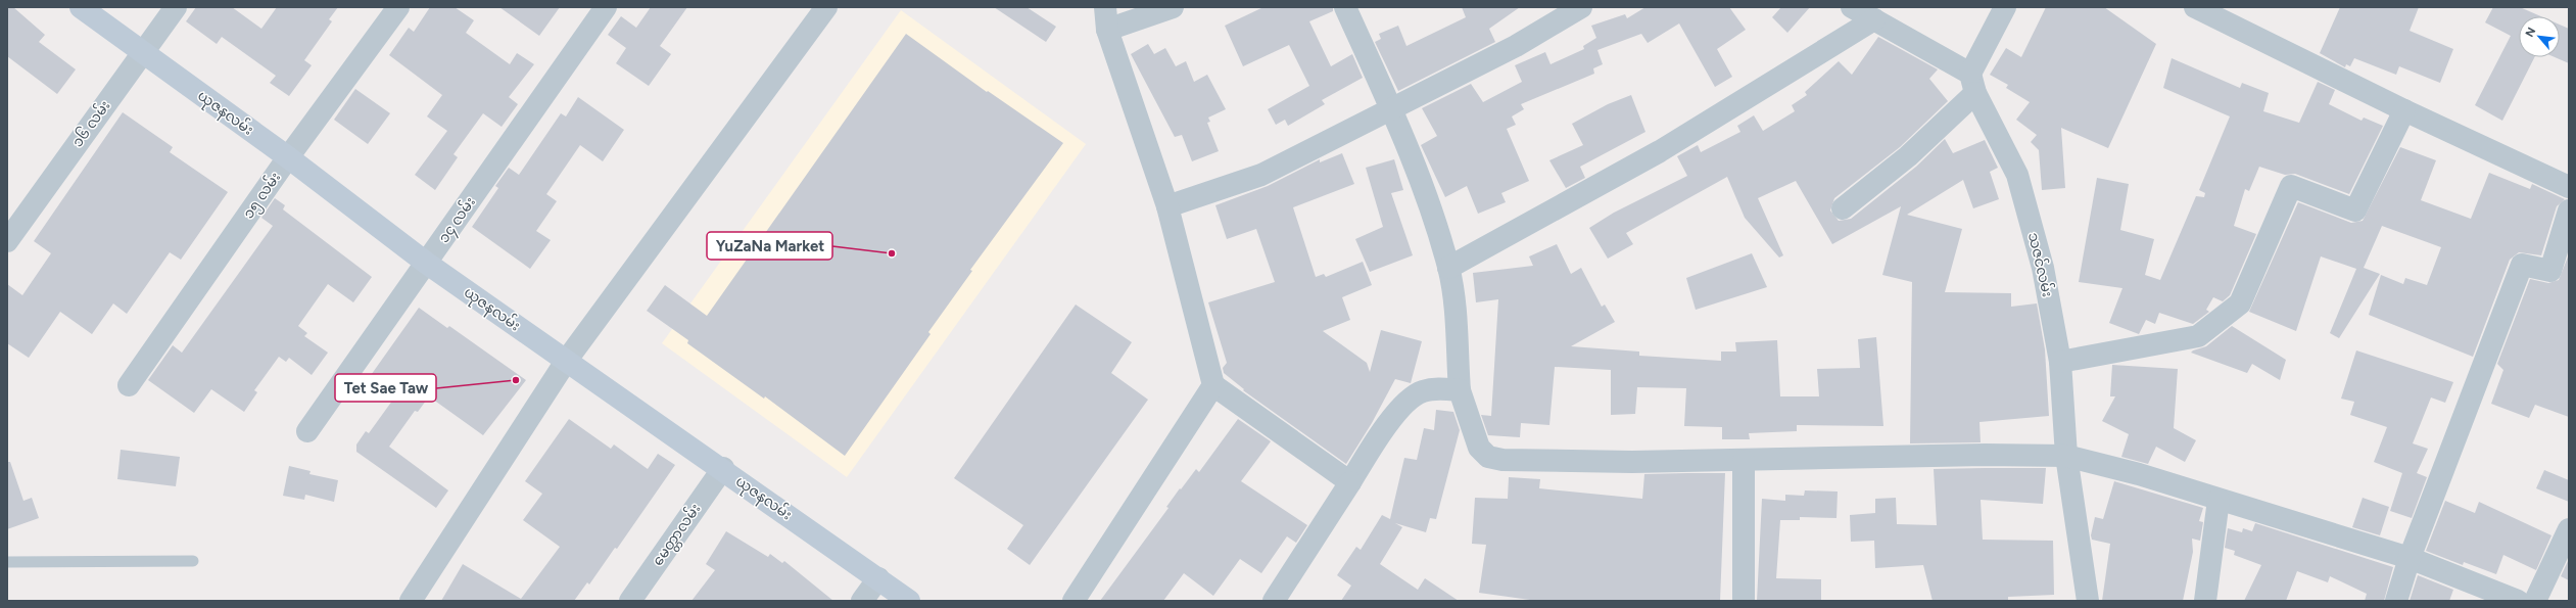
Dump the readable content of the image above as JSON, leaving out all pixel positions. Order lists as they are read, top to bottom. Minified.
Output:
{"streets":{"street":["ယုဇနလမ်း","၁၆ လမ်း","၁၅ လမ်း","၁၄ လမ်း","သဇင်လမ်း","မေတ္တာလမ်း"]},"crossings":[["ယုဇနလမ်း","၁၆ လမ်း"],["ယုဇနလမ်း","၁၅ လမ်း"],["ယုဇနလမ်း","၁၄ လမ်း"],["ယုဇနလမ်း","မေတ္တာလမ်း"]],"places":["YuZaNa Market","Tet Sae Taw"],"north":"top left"}
